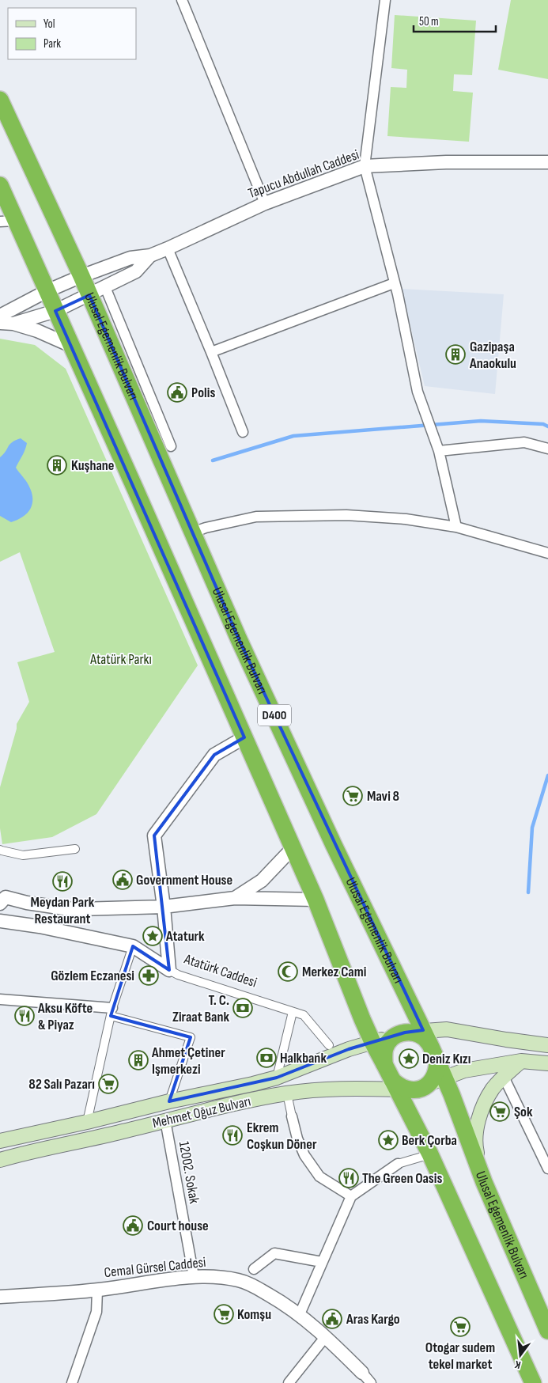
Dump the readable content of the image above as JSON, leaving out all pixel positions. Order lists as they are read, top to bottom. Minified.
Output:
{"streets":{"highway":["Ulusal Egemenlik Bulvarı","D400"],"main road":["Mehmet Oğuz Bulvarı"],"street":["Tapucu Abdullah Caddesi","Atatürk Caddesi","12002. Sokak","Cemal Gürsel Caddesi"]},"crossings":[["Tapucu Abdullah Caddesi","Ulusal Egemenlik Bulvarı"],["Tapucu Abdullah Caddesi","D400"],["Ulusal Egemenlik Bulvarı","D400"],["Ulusal Egemenlik Bulvarı","Mehmet Oğuz Bulvarı"],["D400","Mehmet Oğuz Bulvarı"],["Mehmet Oğuz Bulvarı","12002. Sokak"],["12002. Sokak","Cemal Gürsel Caddesi"]],"parks":["Atatürk Parkı"],"places":{"building":["Gazipaşa Anaokulu","Kuşhane","Ahmet Çetiner Işmerkezi"],"public building":["Polis","Government House","Court house","Aras Kargo"],"supermarket":["Mavi 8","82 Salı Pazarı","Şok","Komşu","Otogar sudem tekel market"],"restaurant":["Meydan Park Restaurant","Aksu Köfte & Piyaz","Ekrem Coşkun Döner","The Green Oasis"],"place":["Ataturk","Deniz Kızı","Berk Çorba"],"mosque":["Merkez Cami"],"pharmacy":["Gözlem Eczanesi"],"bank":["T. C. Ziraat Bank","Halkbank"]},"legend":["Yol","Park"],"scale_bar":"50 m","north":"bottom"}
